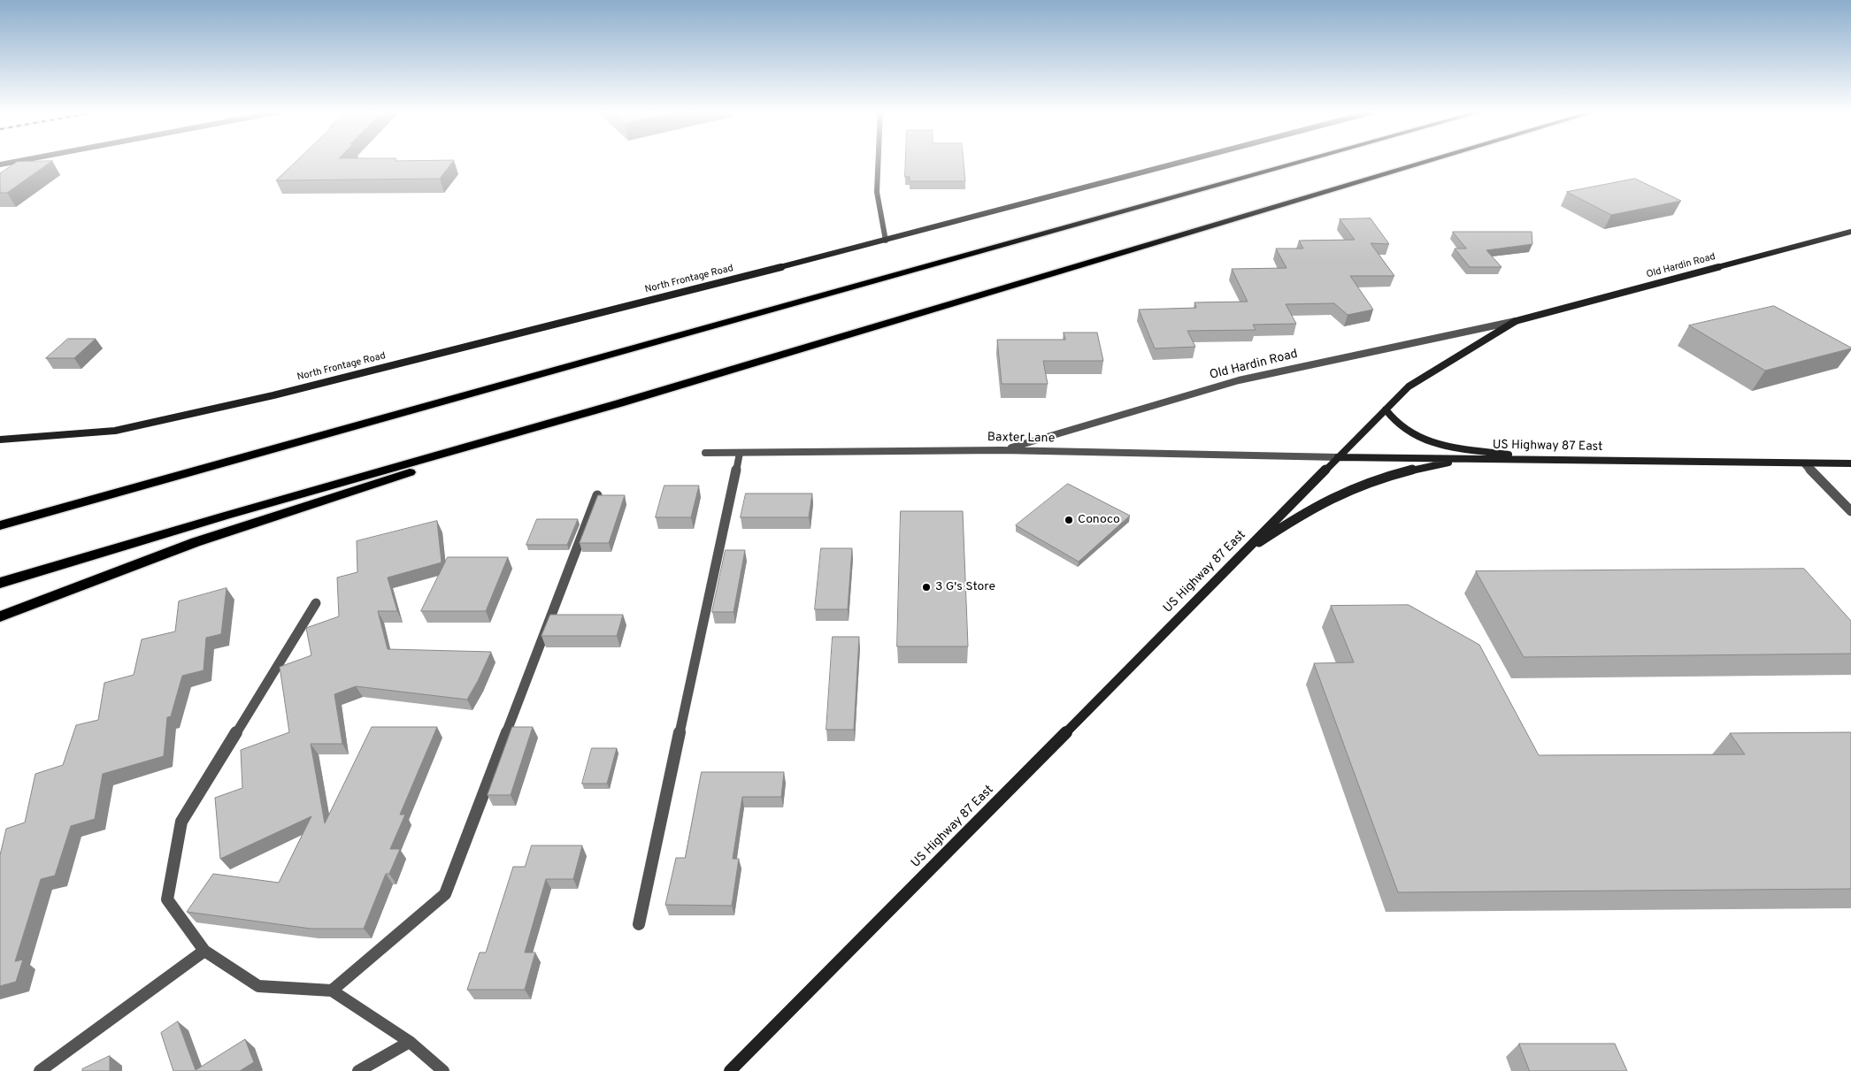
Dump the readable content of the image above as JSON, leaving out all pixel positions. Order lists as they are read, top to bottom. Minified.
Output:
{"streets":{"street":["Old Hardin Road","North Frontage Road","Baxter Lane","US Highway 87 East"]},"crossings":[["Old Hardin Road","Baxter Lane"],["Old Hardin Road","US Highway 87 East"],["Baxter Lane","US Highway 87 East"]],"places":["Conoco","3 G's Store"]}
